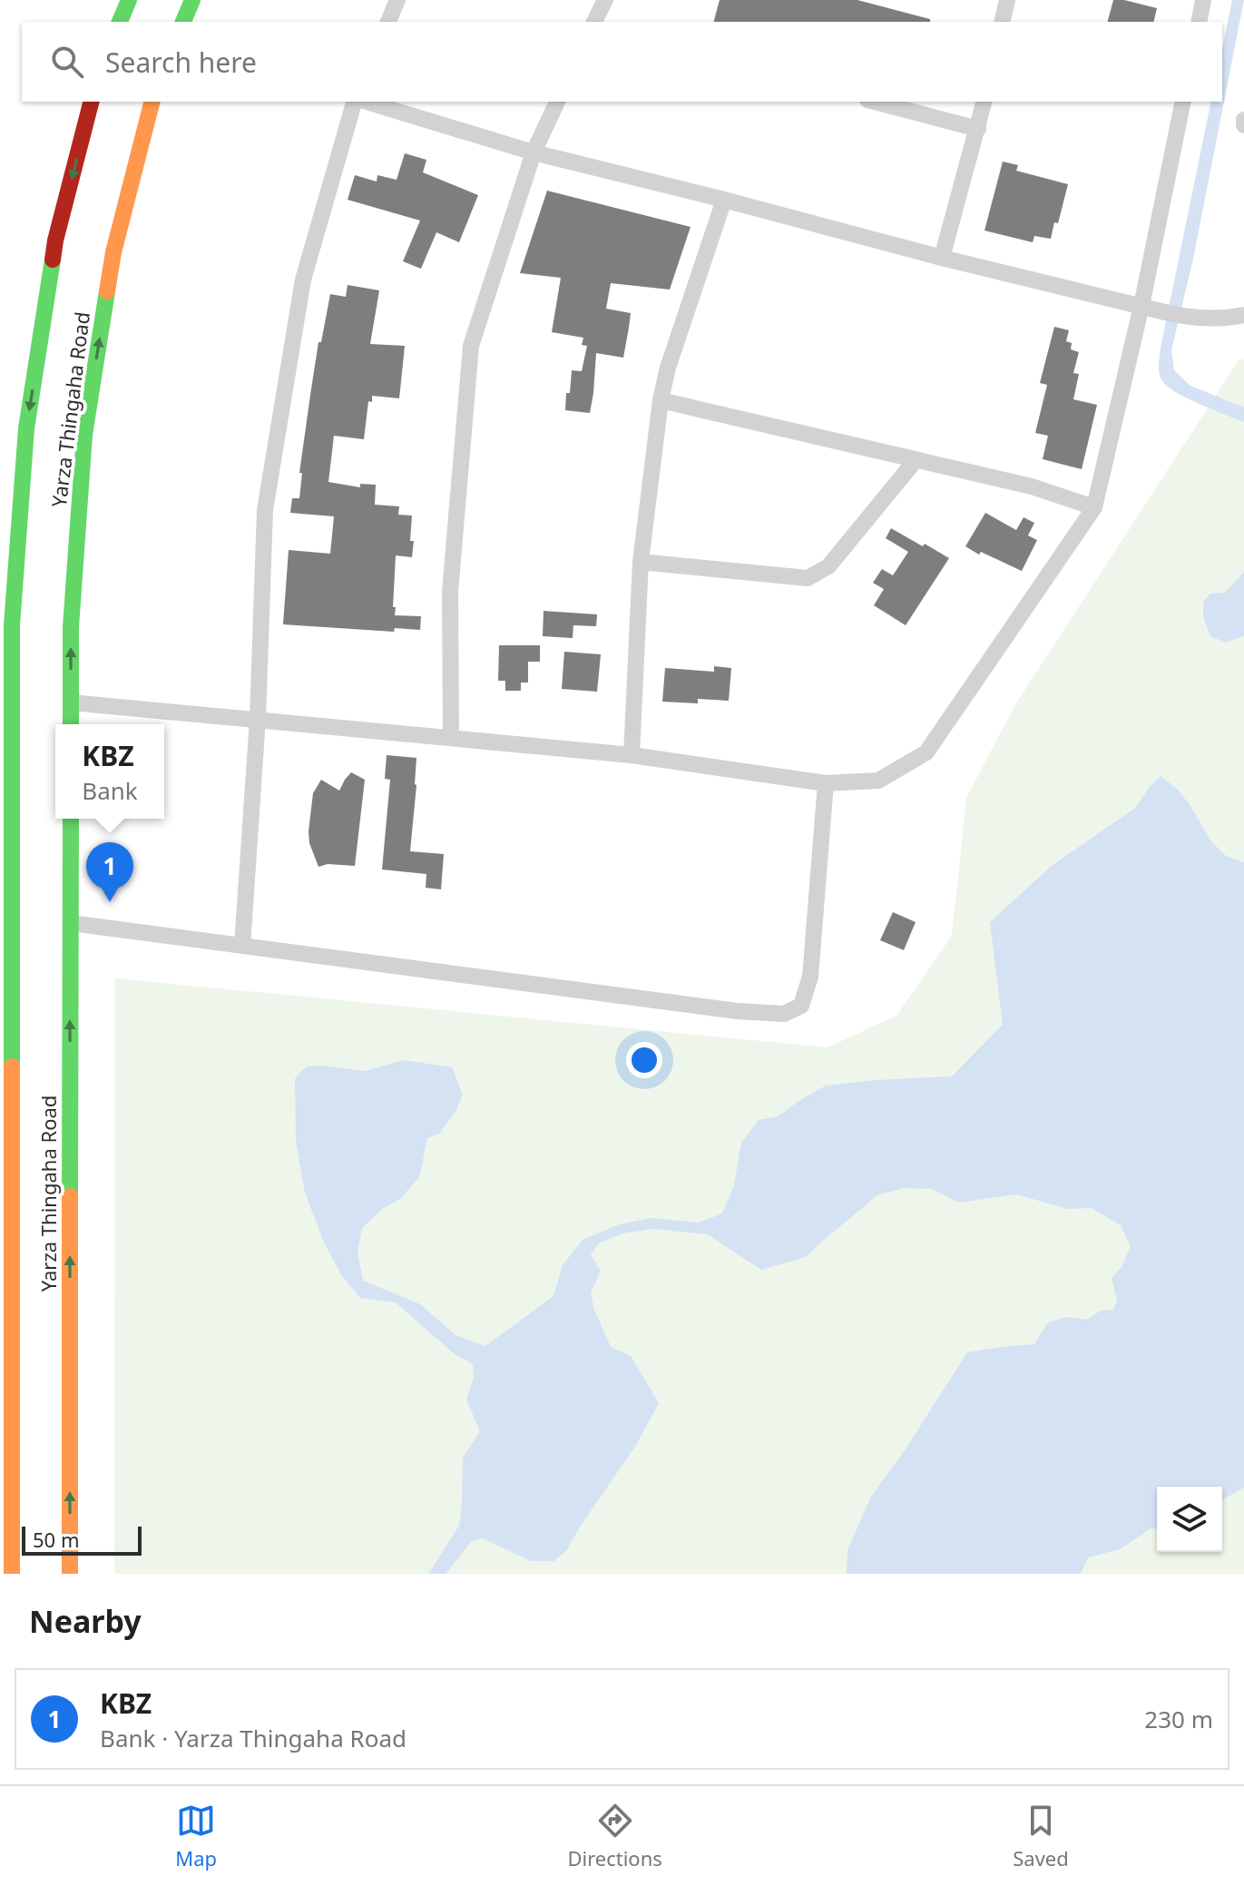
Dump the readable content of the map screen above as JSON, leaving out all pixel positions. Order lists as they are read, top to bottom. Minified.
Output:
{"streets":{"main road":["Yarza Thingaha Road"]},"scale_bar":"50 m","page":{"search":"Search here","popup":["KBZ","Bank"],"pins":"1","scale":"50 m","heading":"Nearby","list":[{"mark":"1","name":"KBZ","note":"Bank · Yarza Thingaha Road","value":"230 m"}],"nav":["Map","Directions","Saved"]}}
